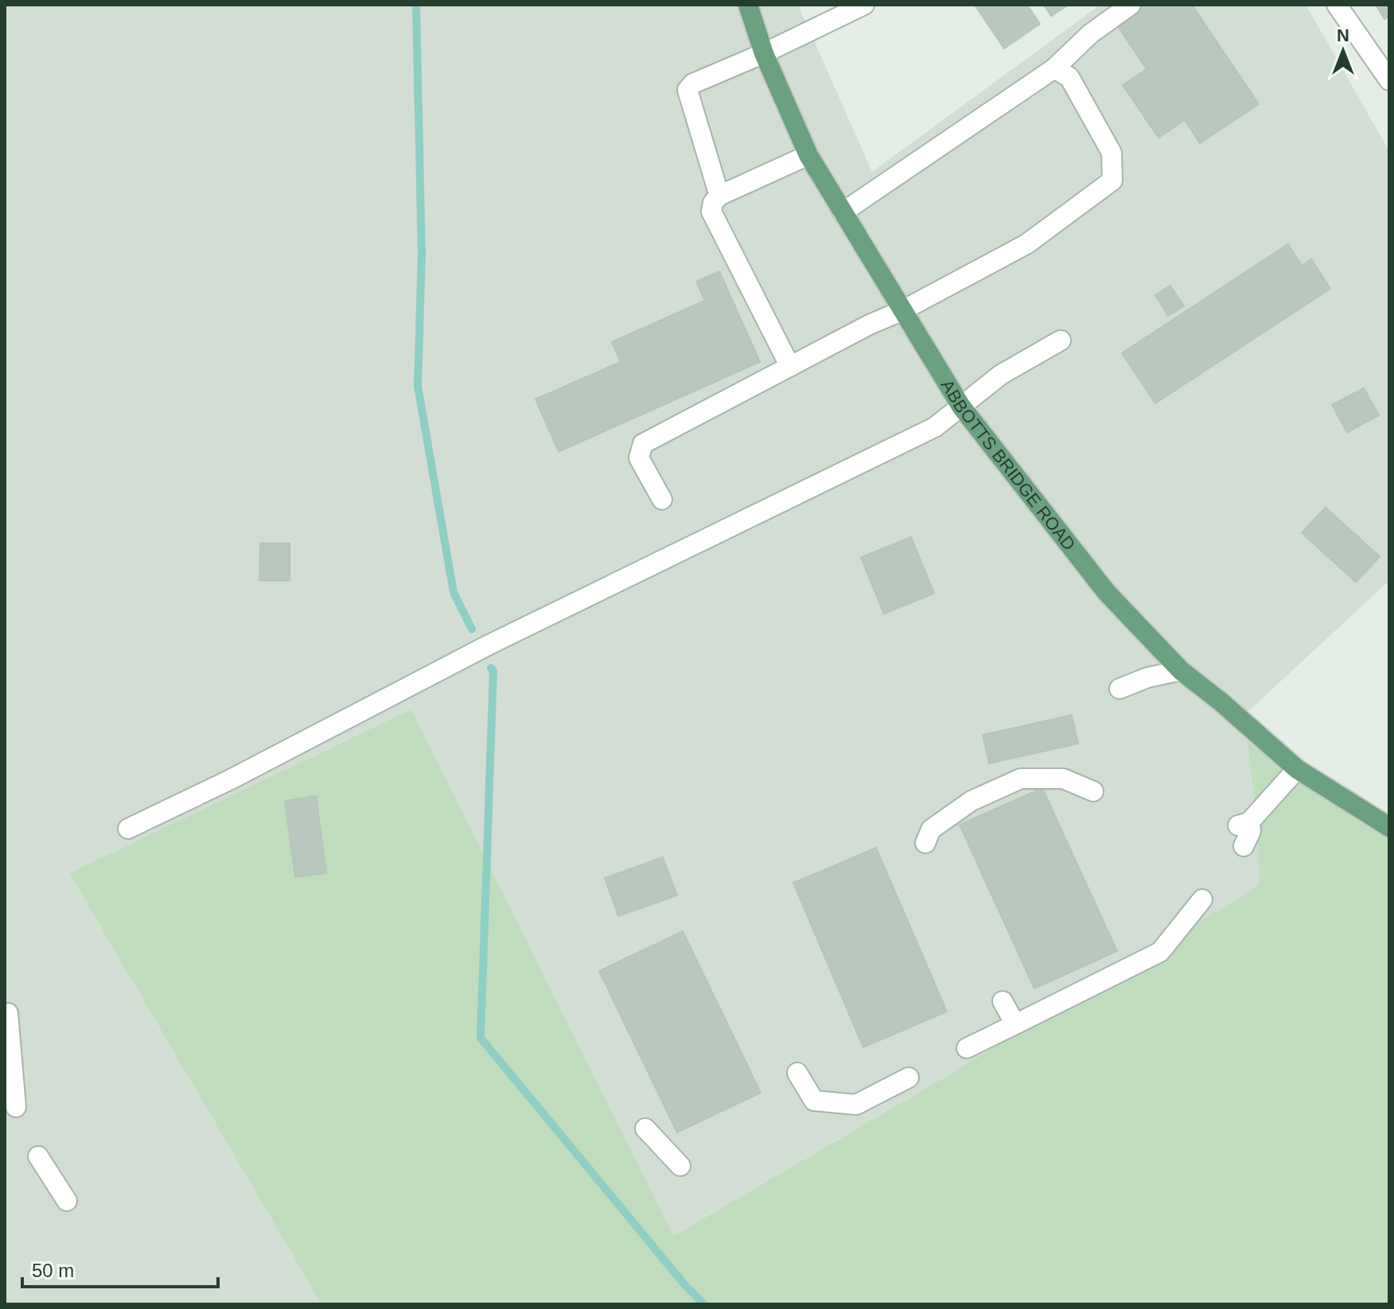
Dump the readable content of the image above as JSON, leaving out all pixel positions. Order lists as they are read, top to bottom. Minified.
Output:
{"streets":{"main road":["ABBOTTS BRIDGE ROAD"]},"scale_bar":"50 m","north":"top"}
